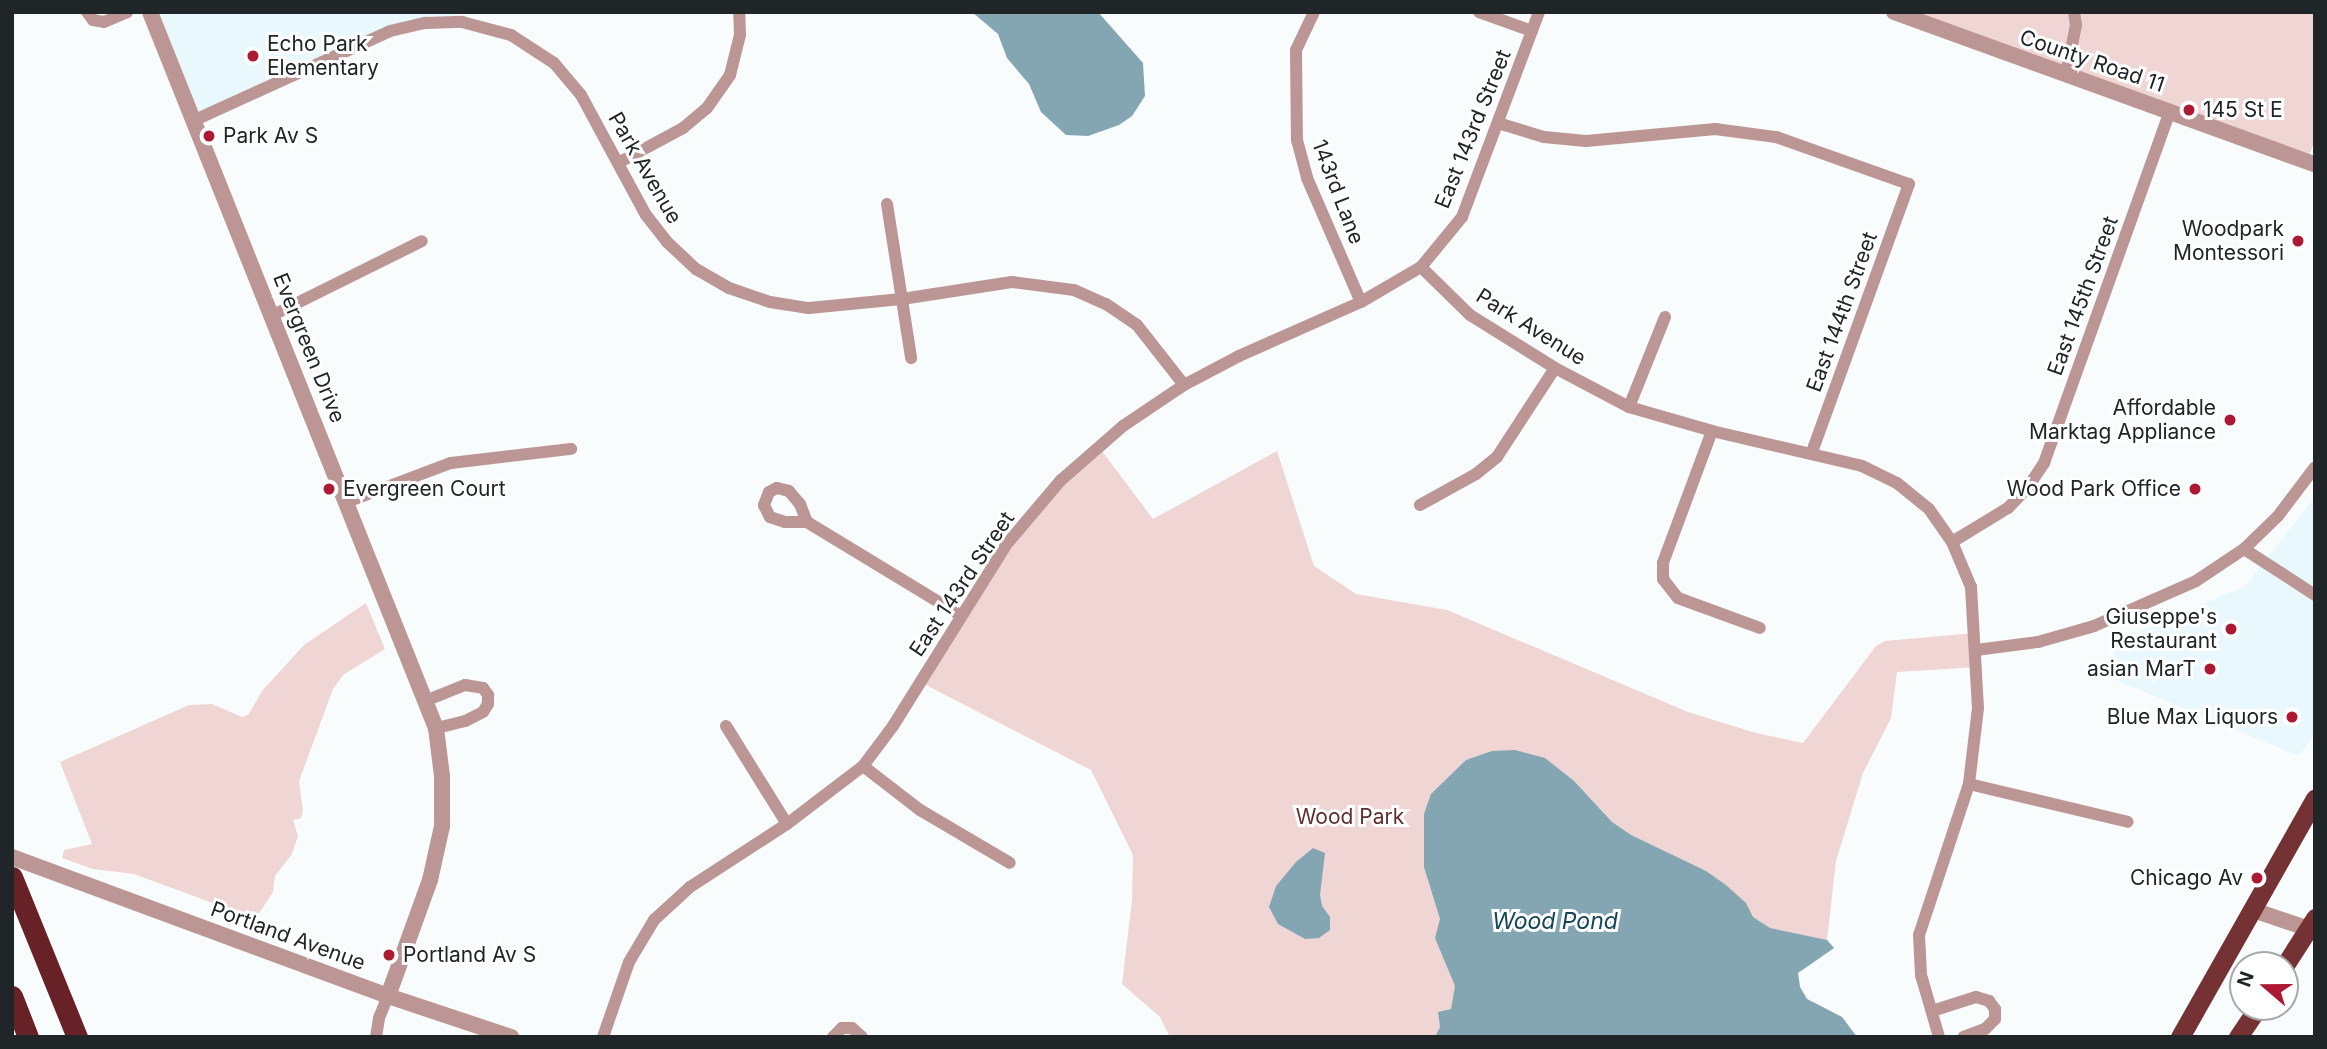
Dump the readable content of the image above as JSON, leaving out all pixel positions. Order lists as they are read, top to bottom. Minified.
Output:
{"streets":{"street":["County Road 11","East 143rd Street","Park Avenue","143rd Lane","East 145th Street","East 144th Street","Evergreen Drive","Portland Avenue"]},"crossings":[["County Road 11","East 145th Street"],["East 143rd Street","Park Avenue"],["East 143rd Street","143rd Lane"],["East 143rd Street","East 144th Street"],["Park Avenue","East 144th Street"],["Park Avenue","Evergreen Drive"],["Evergreen Drive","Portland Avenue"]],"water":["Wood Pond"],"parks":["Wood Park"],"places":["Echo Park Elementary","145 St E","Park Av S","Woodpark Montessori","Affordable Marktag Appliance","Evergreen Court","Wood Park Office","Giuseppe's Restaurant","asian MarT","Blue Max Liquors","Chicago Av","Portland Av S"],"north":"left"}
